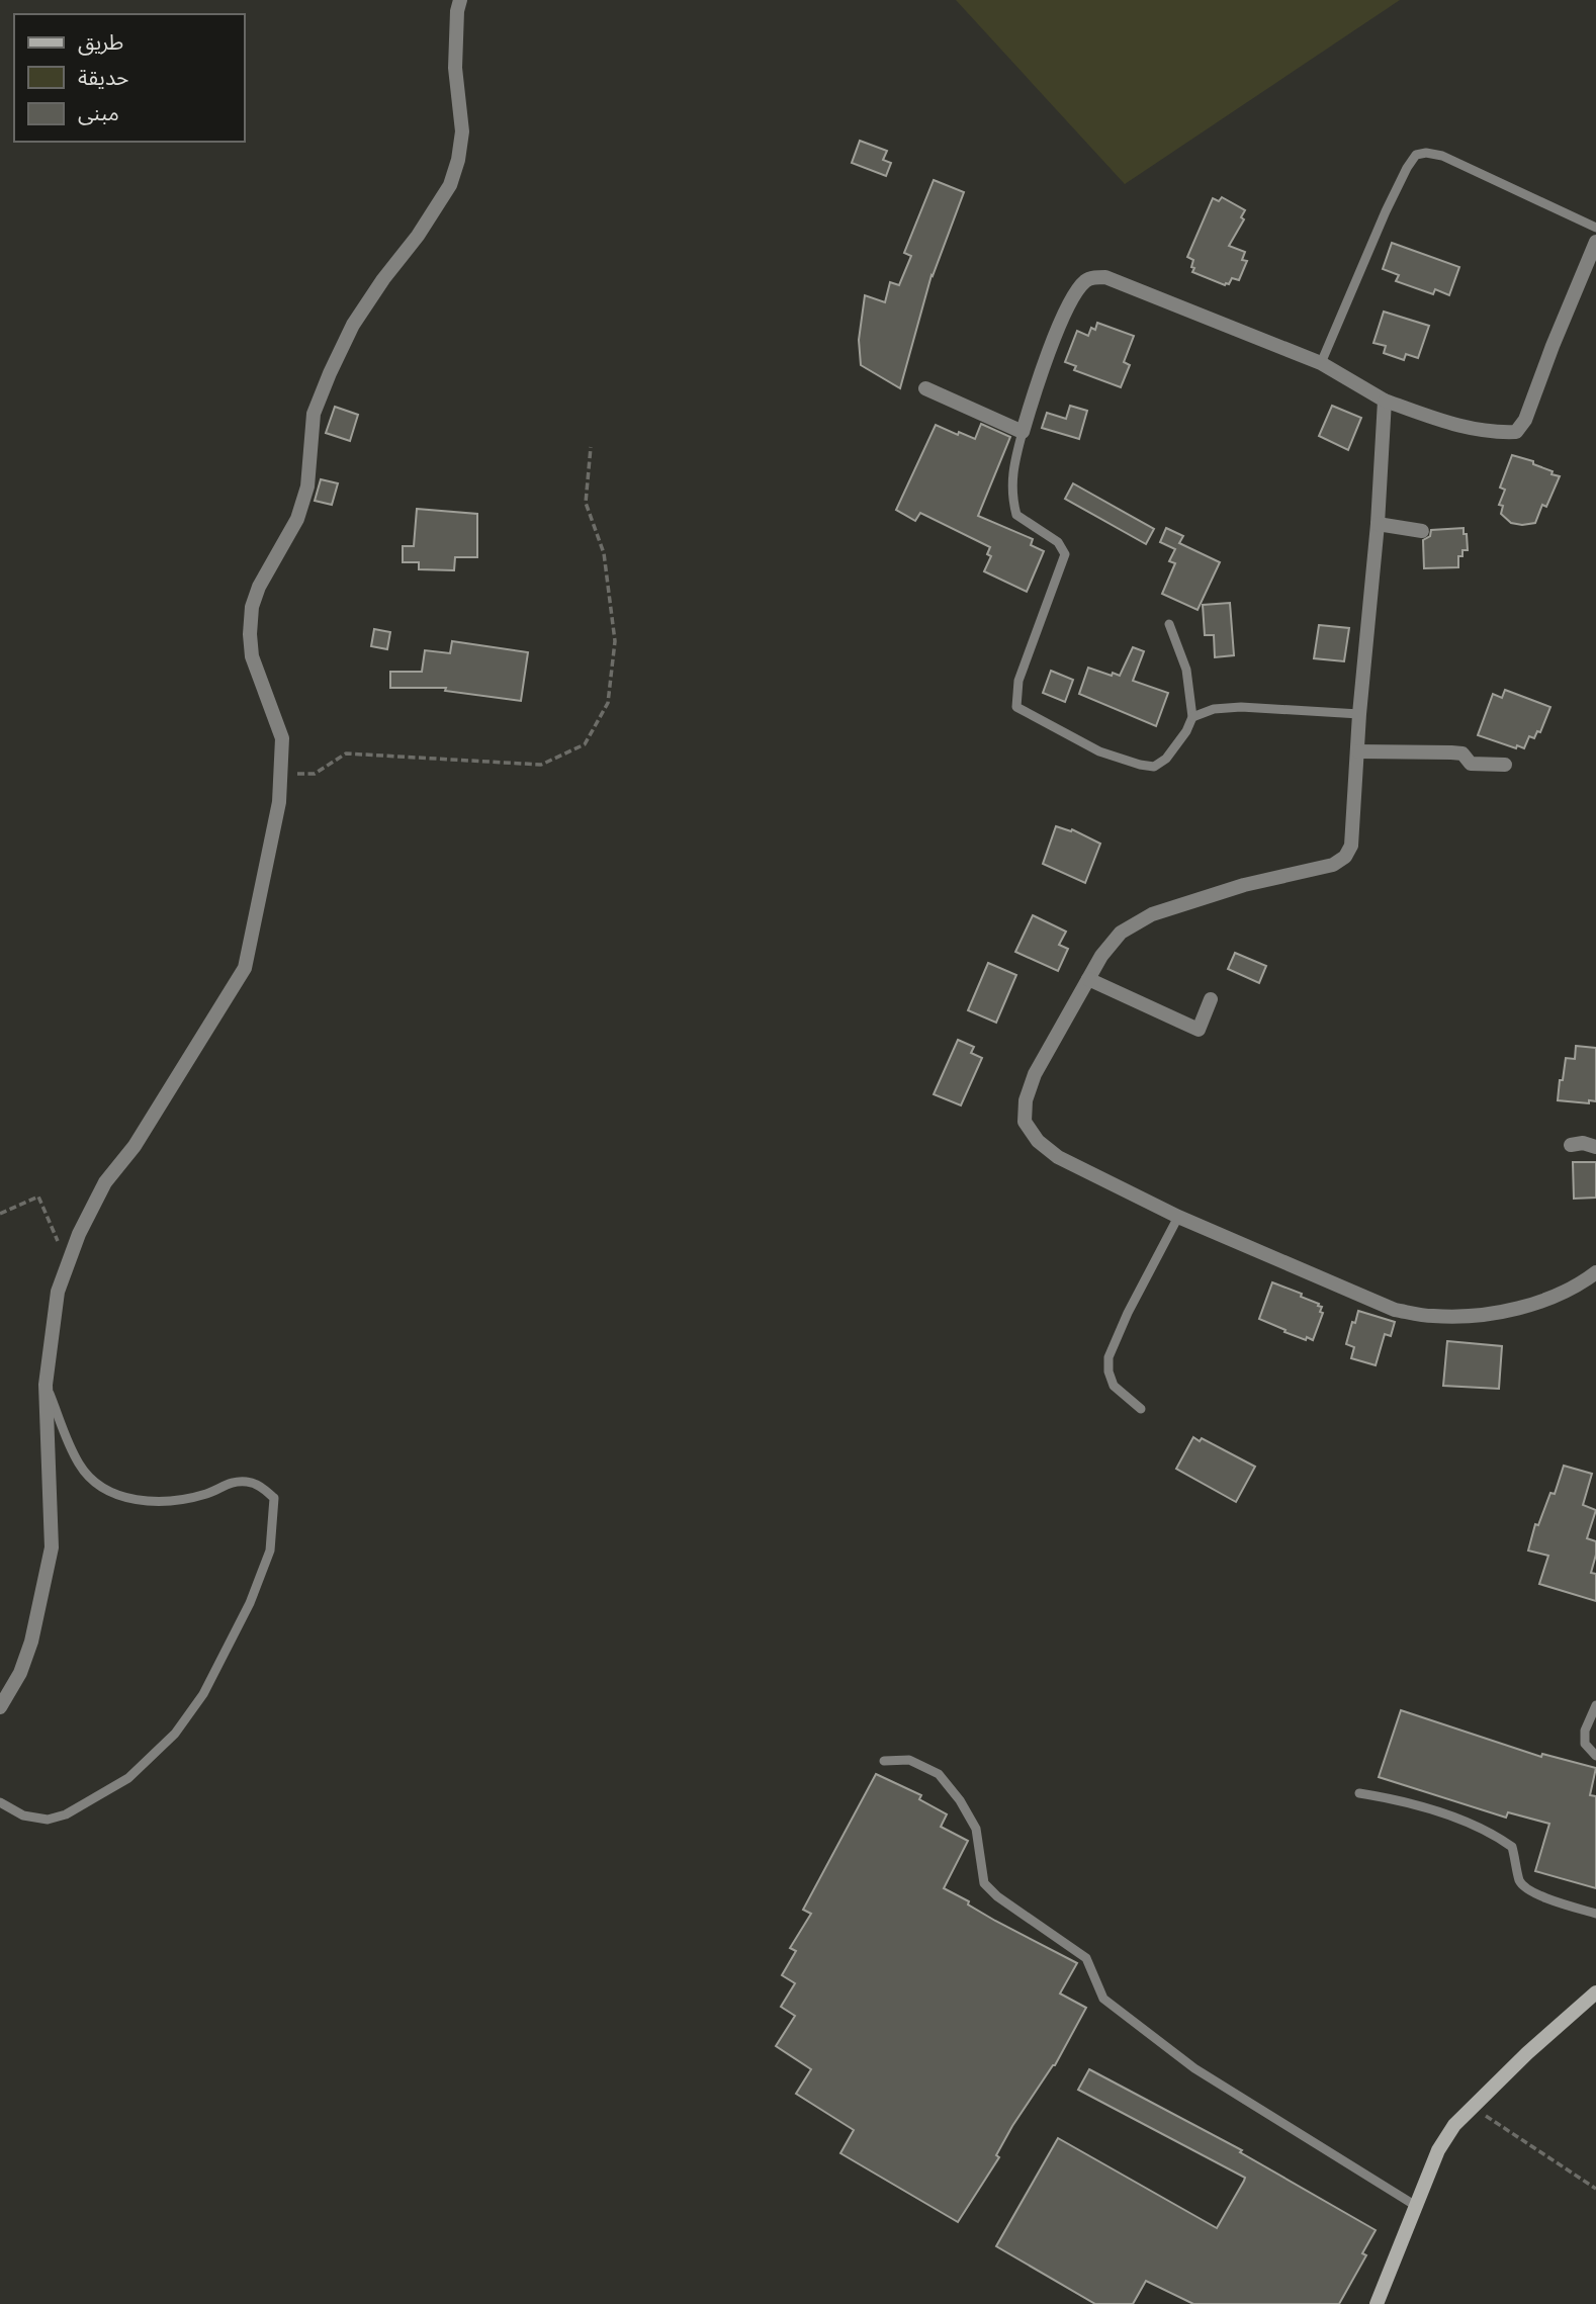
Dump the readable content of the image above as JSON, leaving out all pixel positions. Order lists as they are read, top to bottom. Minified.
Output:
{"legend":["طريق","حديقة","مبنى"]}
